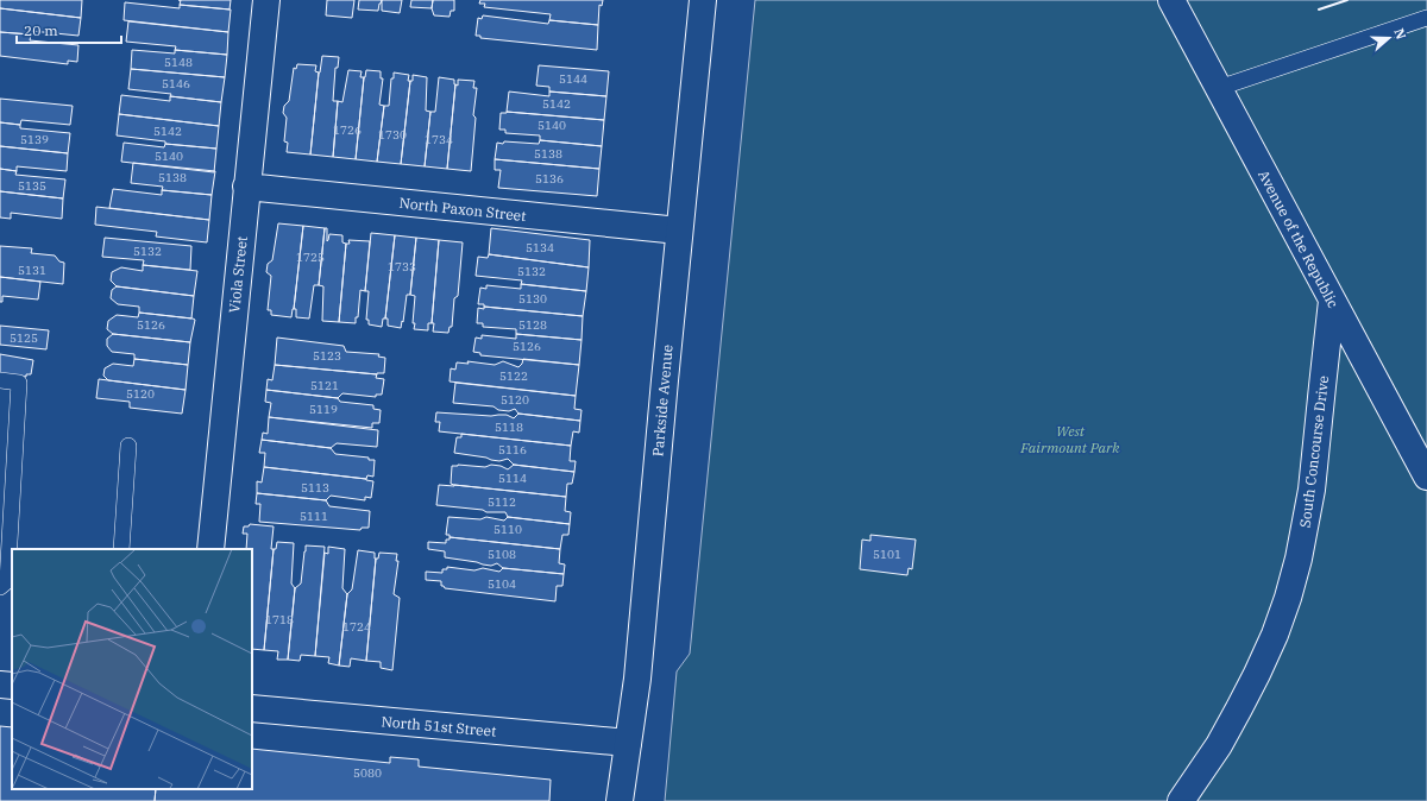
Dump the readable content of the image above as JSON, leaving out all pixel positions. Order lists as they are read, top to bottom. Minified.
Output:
{"streets":{"street":["North Paxon Street","Avenue of the Republic","Viola Street","Parkside Avenue","South Concourse Drive","North 51st Street"]},"crossings":[["North Paxon Street","Viola Street"],["North Paxon Street","Parkside Avenue"],["Avenue of the Republic","South Concourse Drive"],["Parkside Avenue","North 51st Street"]],"parks":["West Fairmount Park"],"house_numbers":["5148","5144","5146","5142","5140","1726","5142","1730","5139","1734","5138","5140","5138","5136","5135","5134","5132","1725","1733","5131","5132","5130","5126","5128","5125","5126","5123","5122","5121","5120","5120","5119","5118","5116","5114","5113","5112","5111","5110","5108","5101","5104","1718","1724","5080"],"scale_bar":"20 m","north":"right"}
